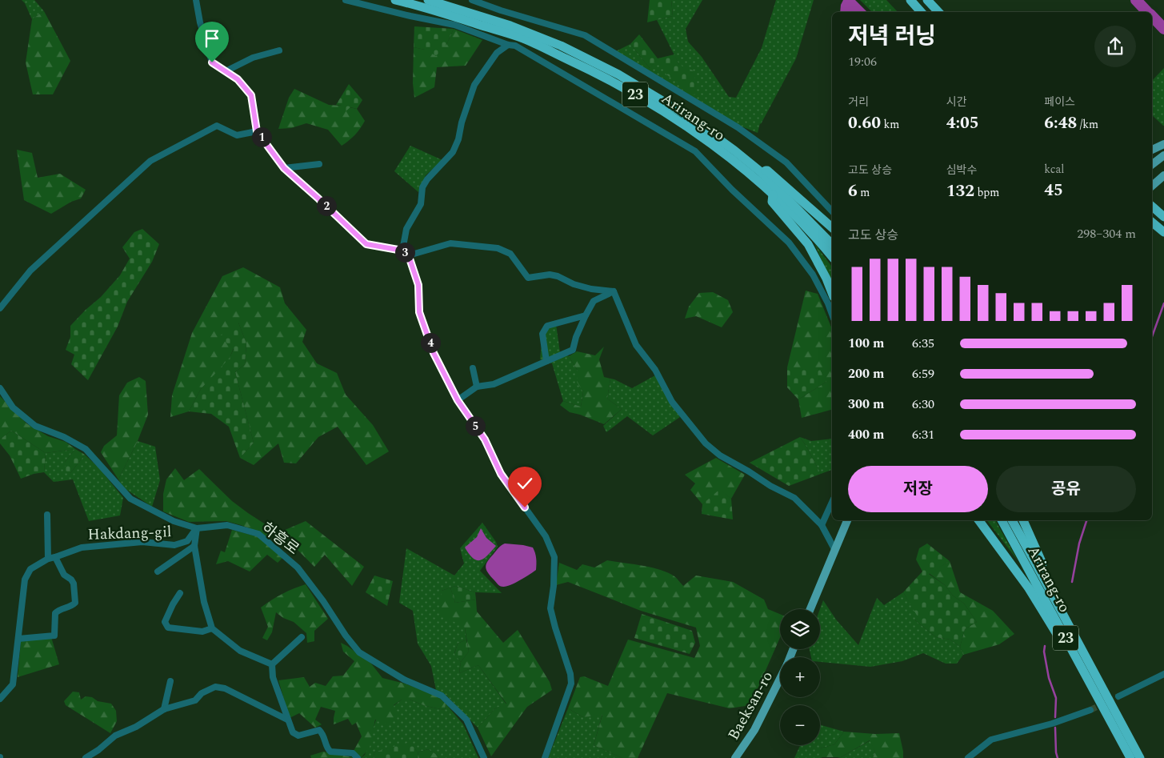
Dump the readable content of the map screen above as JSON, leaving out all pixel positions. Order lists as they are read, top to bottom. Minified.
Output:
{"streets":{"highway":["23","Arirang-ro"],"main road":["Baeksan-ro"],"street":["Hakdang-gil","하흥로"]},"crossings":[["Hakdang-gil","하흥로"]],"page":{"heading":["저녁 러닝","19:06"],"stats":[["거리","0.60 km"],["시간","4:05"],["페이스","6:48 /km"],["고도 상승","6 m"],["심박수","132 bpm"],["kcal","45"]],"pins":["1","2","3","4","5"],"chart":["고도 상승","298–304 m"],"list":[{"name":"100 m","note":"6:35"},{"name":"200 m","note":"6:59"},{"name":"300 m","note":"6:30"},{"name":"400 m","note":"6:31"}],"buttons":["저장","공유"],"map_buttons":["+","−"]}}
